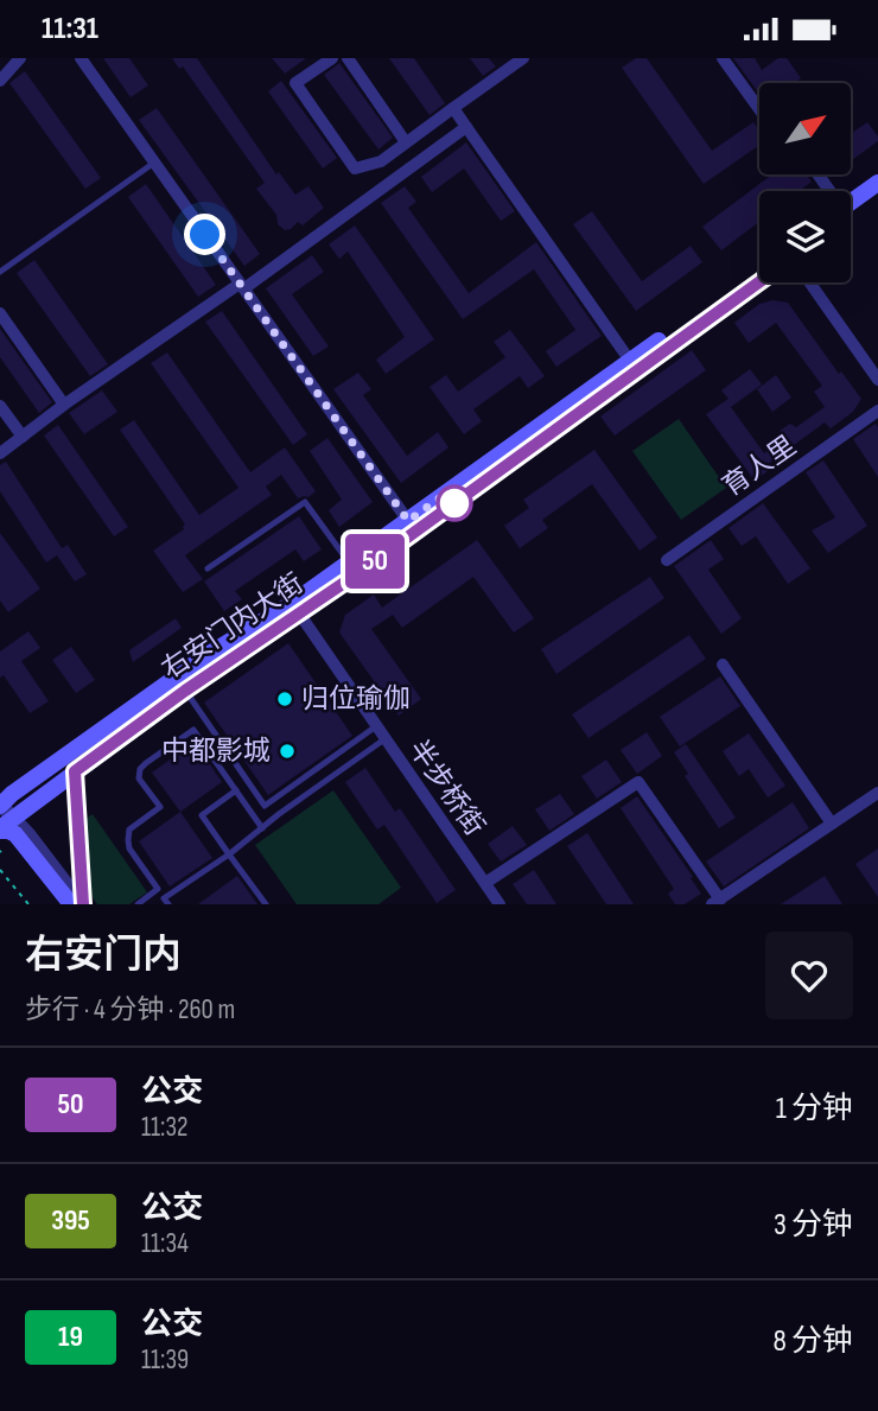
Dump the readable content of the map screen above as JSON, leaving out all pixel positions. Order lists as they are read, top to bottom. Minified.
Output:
{"streets":{"main road":["右安门内大街"],"street":["育人里","半步桥街"]},"crossings":[["右安门内大街","半步桥街"]],"places":["归位瑜伽","中都影城"],"lines":["bus line 50"],"north":"top right","page":{"status":"11:31","on_map":"50","heading":["右安门内","步行 · 4 分钟 · 260 m"],"list":[{"mark":"50","name":"公交","note":"11:32","value":"1 分钟"},{"mark":"395","name":"公交","note":"11:34","value":"3 分钟"},{"mark":"19","name":"公交","note":"11:39","value":"8 分钟"}]}}
